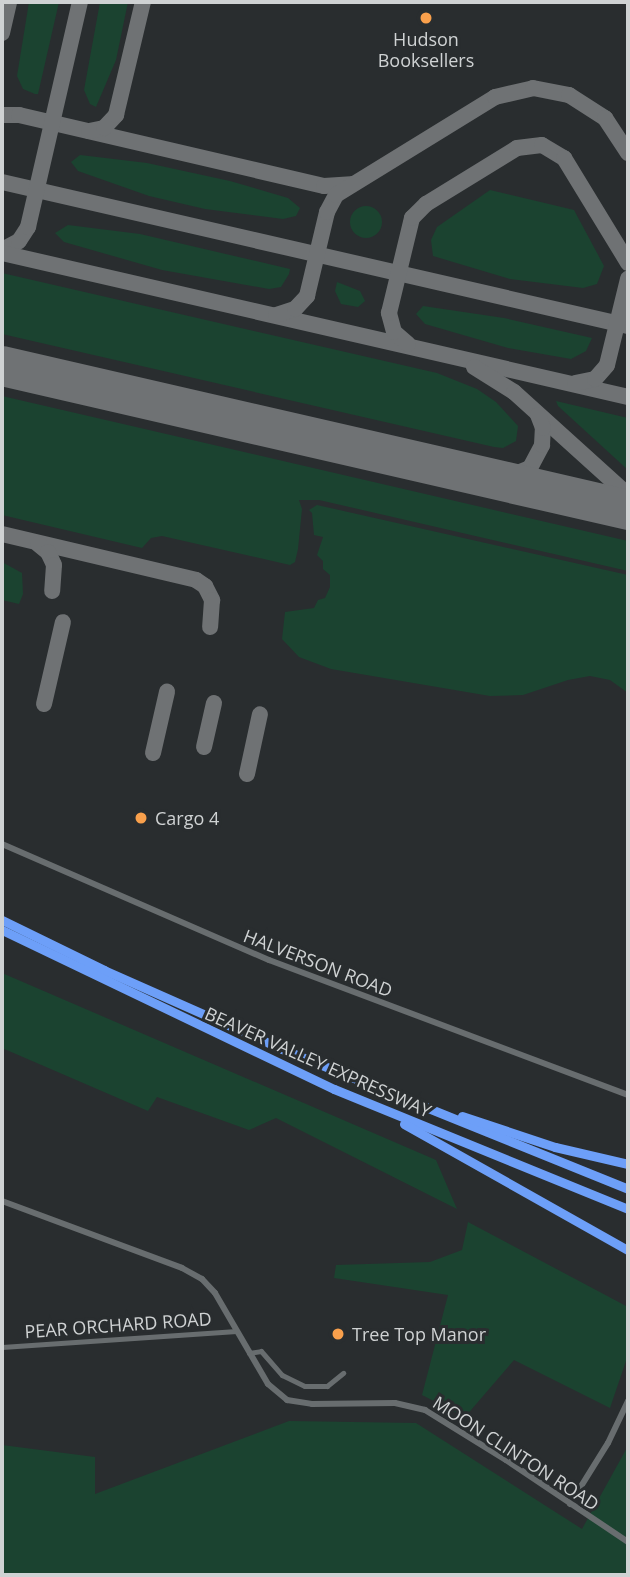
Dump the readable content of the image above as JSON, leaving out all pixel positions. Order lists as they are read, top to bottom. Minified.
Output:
{"streets":{"highway":["BEAVER VALLEY EXPRESSWAY"],"street":["HALVERSON ROAD","PEAR ORCHARD ROAD","MOON CLINTON ROAD"]},"crossings":[["PEAR ORCHARD ROAD","MOON CLINTON ROAD"]],"places":["Hudson Booksellers","Cargo 4","Tree Top Manor"]}
